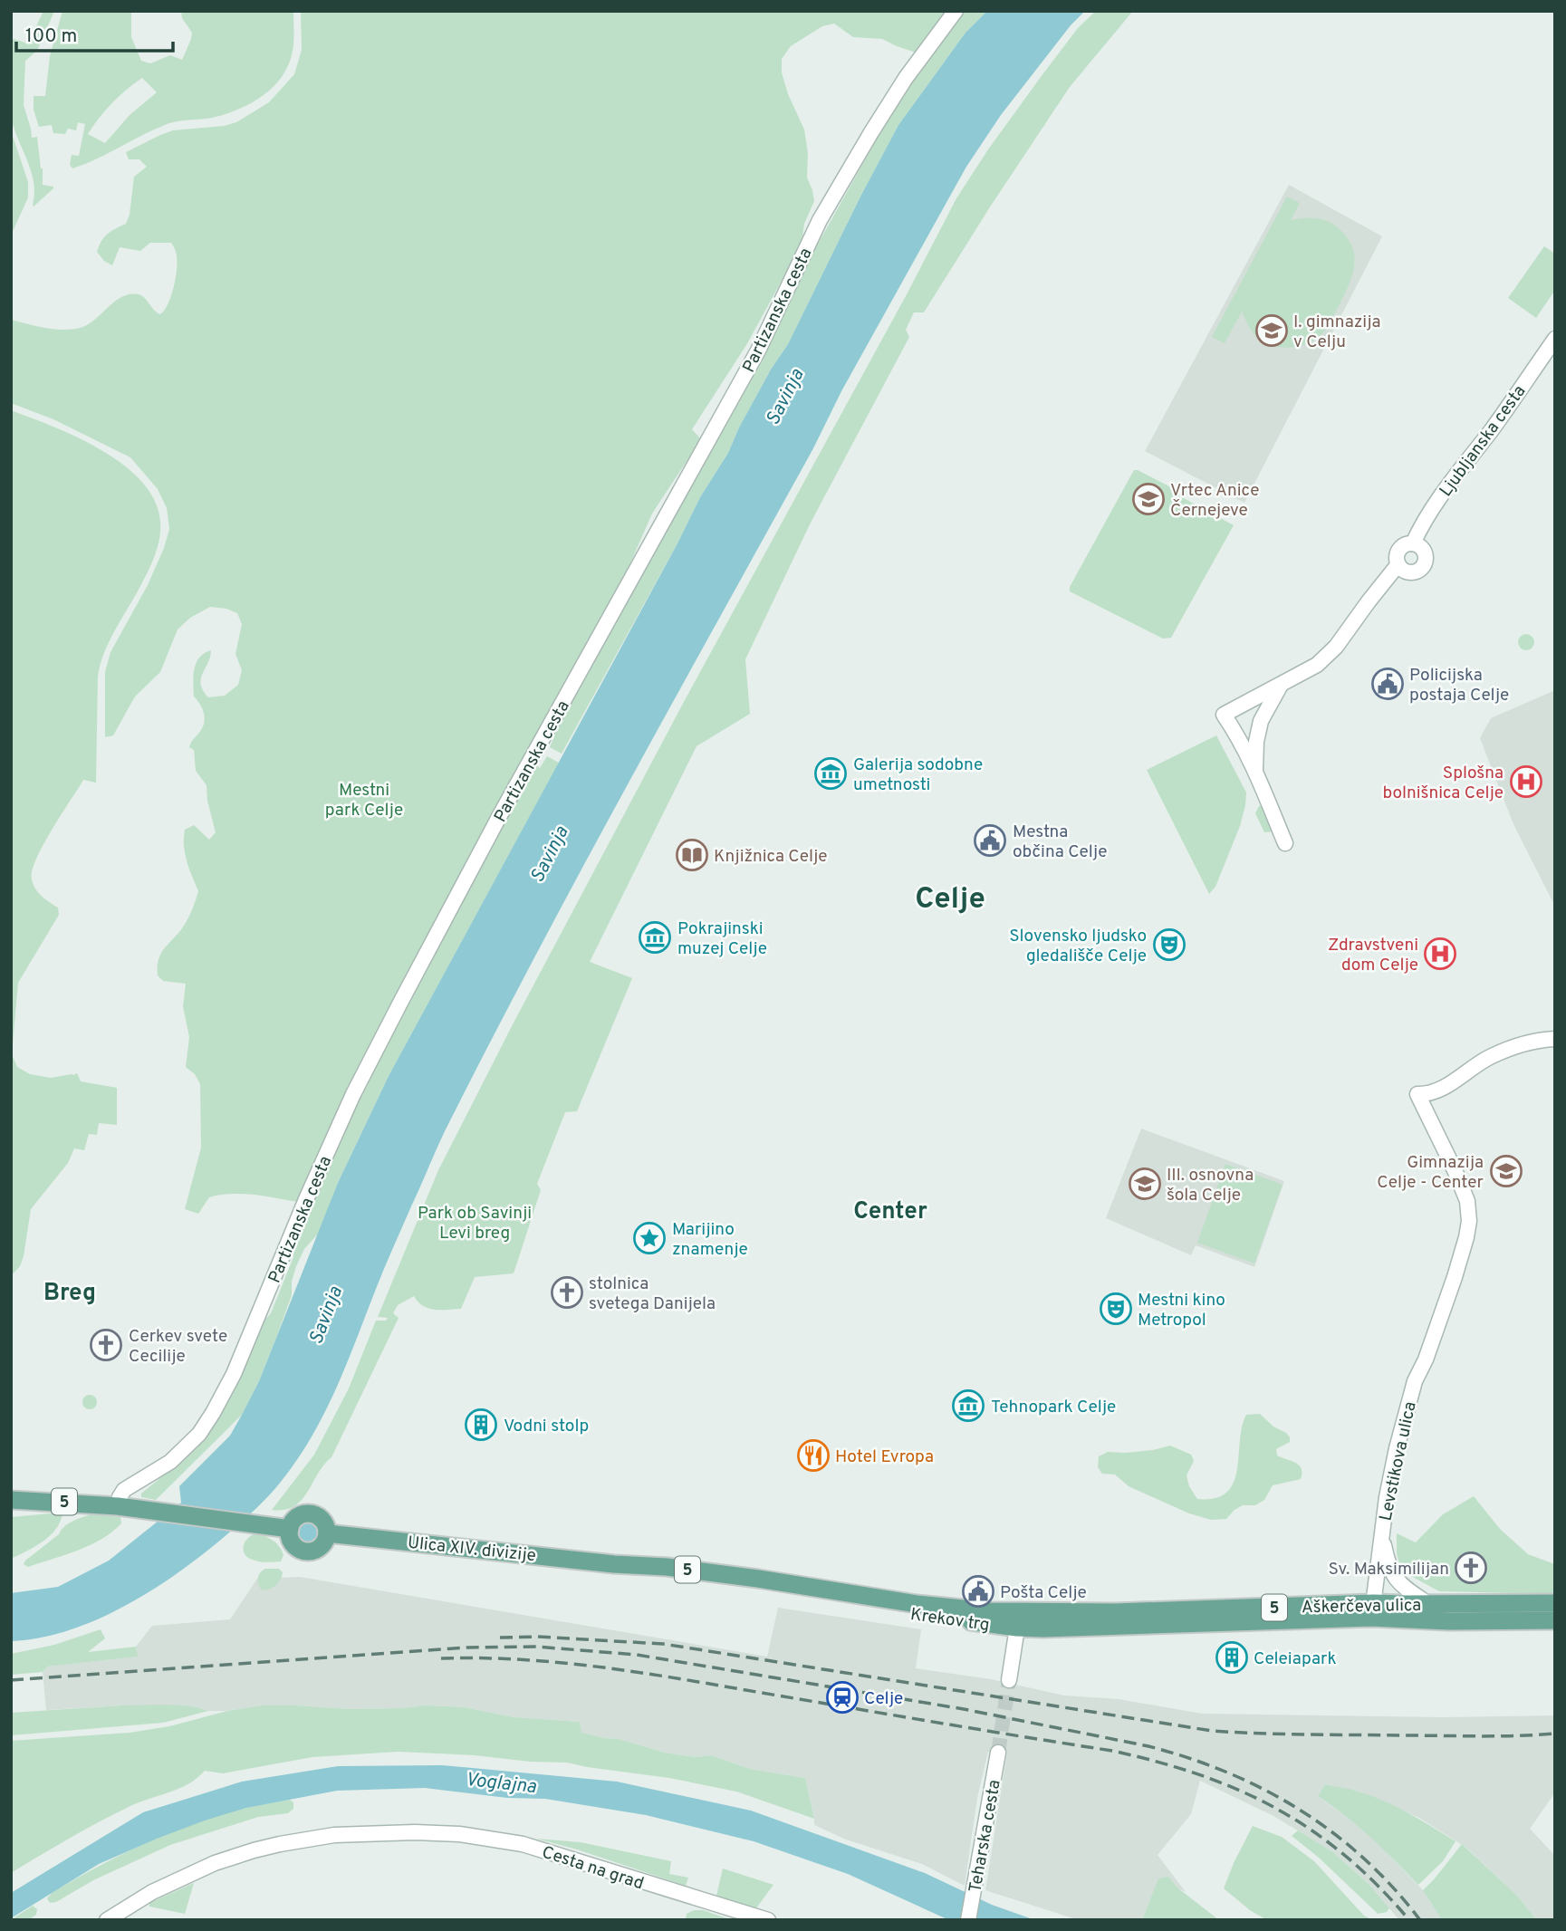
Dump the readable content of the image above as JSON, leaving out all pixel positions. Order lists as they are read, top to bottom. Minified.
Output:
{"streets":{"main road":["5","Ulica XIV. divizije","Aškerčeva ulica","Krekov trg"],"street":["Partizanska cesta","Ljubljanska cesta","Levstikova ulica","Teharska cesta","Cesta na grad"]},"crossings":[["Partizanska cesta","5"],["Levstikova ulica","Aškerčeva ulica"],["5","Ulica XIV. divizije"],["Ulica XIV. divizije","Krekov trg"],["Aškerčeva ulica","Krekov trg"]],"districts":["Celje","Center","Breg"],"water":["Savinja","Voglajna"],"parks":["Mestni park Celje","Park ob Savinji Levi breg"],"places":{"school or university":["I. gimnazija v Celju","Vrtec Anice Černejeve","Gimnazija Celje - Center","III. osnovna šola Celje"],"public building":["Policijska postaja Celje","Mestna občina Celje","Pošta Celje"],"museum":["Galerija sodobne umetnosti","Pokrajinski muzej Celje","Tehnopark Celje"],"hospital":["Splošna bolnišnica Celje","Zdravstveni dom Celje"],"library":["Knjižnica Celje"],"theatre":["Slovensko ljudsko gledališče Celje","Mestni kino Metropol"],"place":["Marijino znamenje"],"church":["stolnica svetega Danijela","Cerkev svete Cecilije","Sv. Maksimilijan"],"building":["Vodni stolp","Celeiapark"],"restaurant":["Hotel Evropa"],"station":["Celje"]},"scale_bar":"100 m"}
